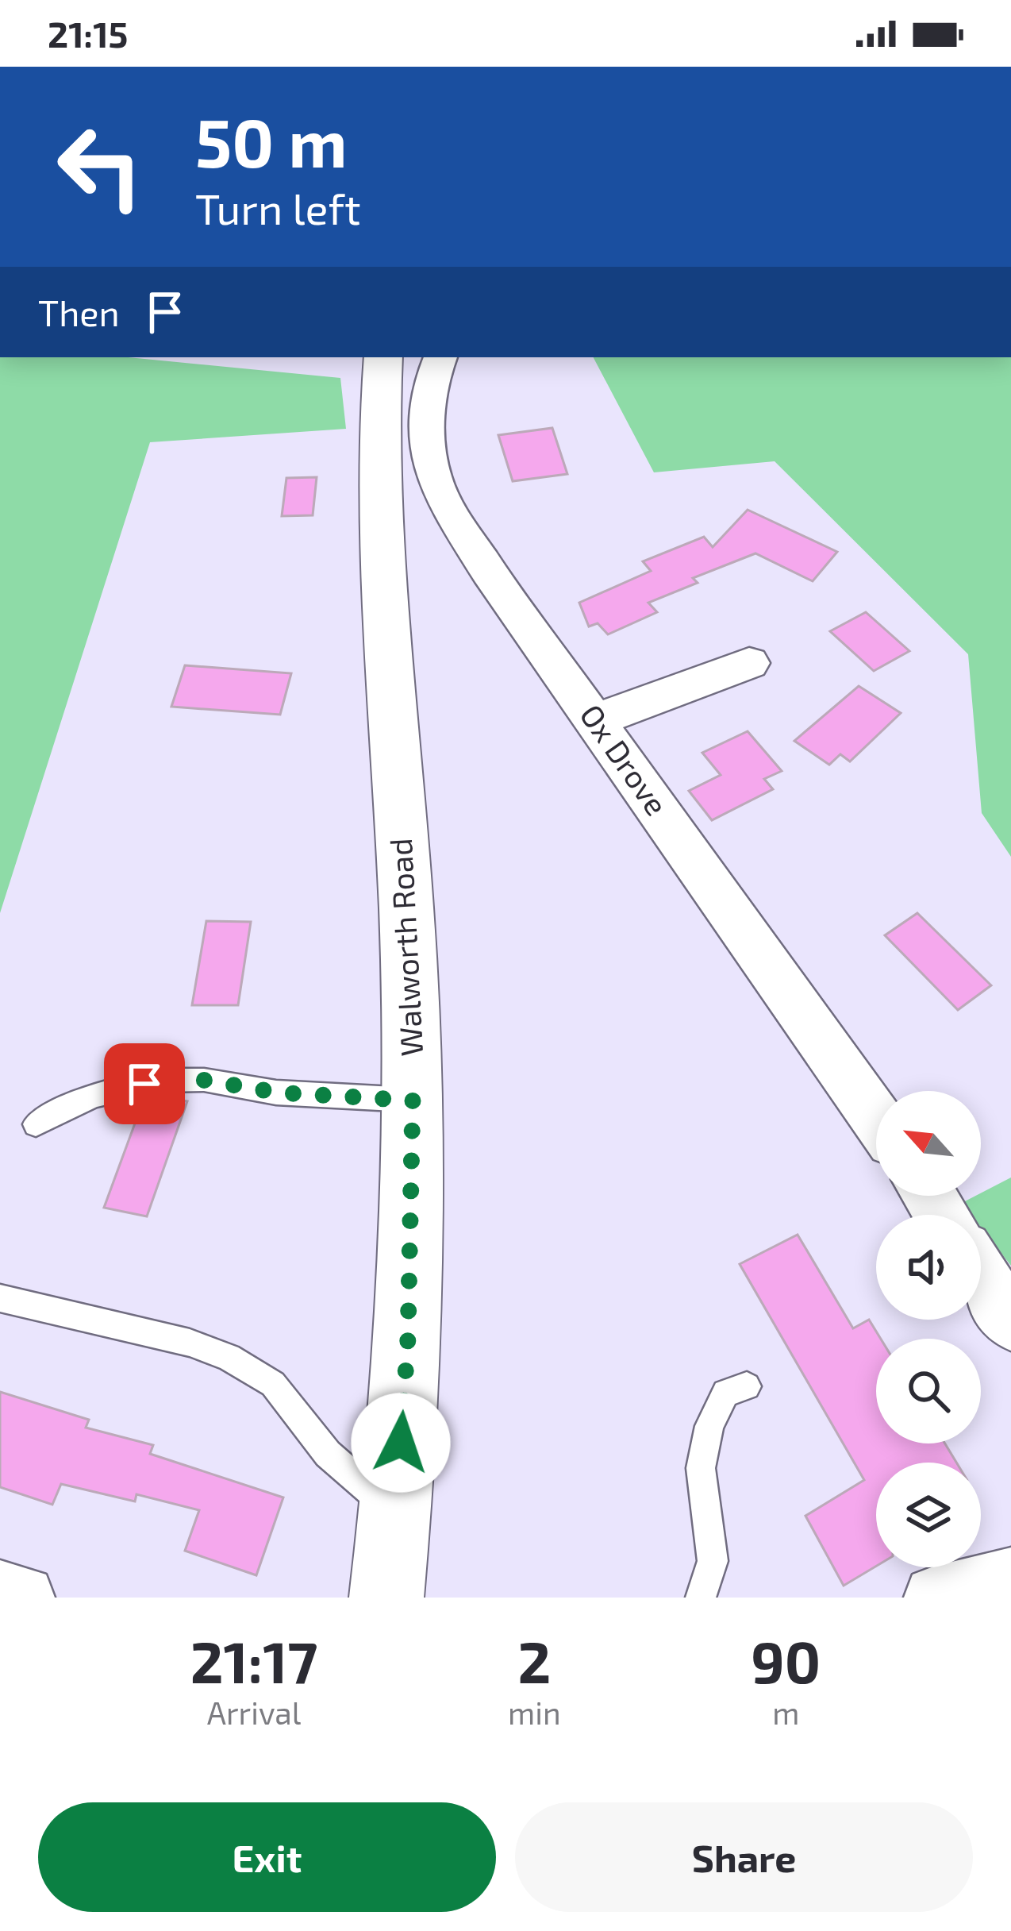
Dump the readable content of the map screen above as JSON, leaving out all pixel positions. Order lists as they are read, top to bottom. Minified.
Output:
{"streets":{"street":["Ox Drove","Walworth Road"]},"north":"top left","page":{"status":"21:15","turn":["50 m","Turn left"],"then":"Then","eta":["21:17","Arrival","2","min","90","m"],"buttons":["Exit","Share"]}}
